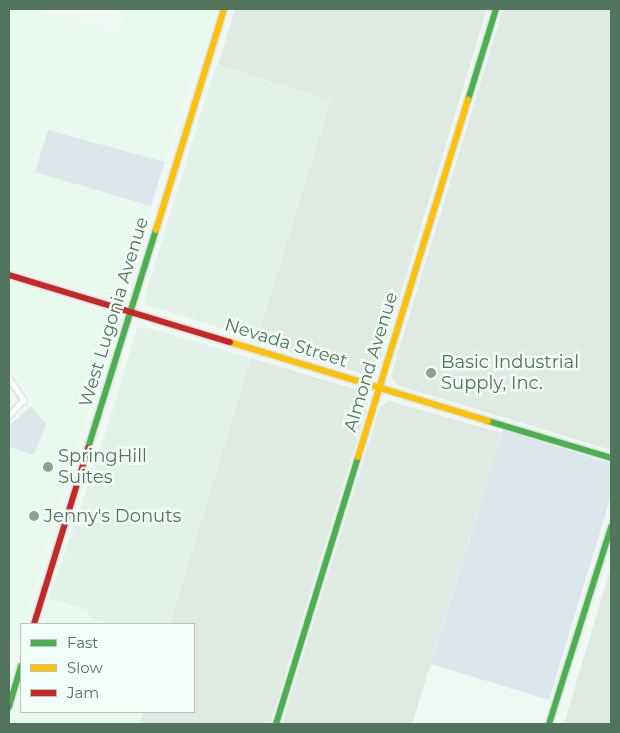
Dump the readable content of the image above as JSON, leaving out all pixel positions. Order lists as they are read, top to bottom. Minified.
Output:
{"streets":{"street":["West Lugonia Avenue","Nevada Street","Almond Avenue"]},"crossings":[["West Lugonia Avenue","Nevada Street"],["Nevada Street","Almond Avenue"]],"places":["Basic Industrial Supply, Inc.","SpringHill Suites","Jenny's Donuts"],"legend":["Fast","Slow","Jam"]}
